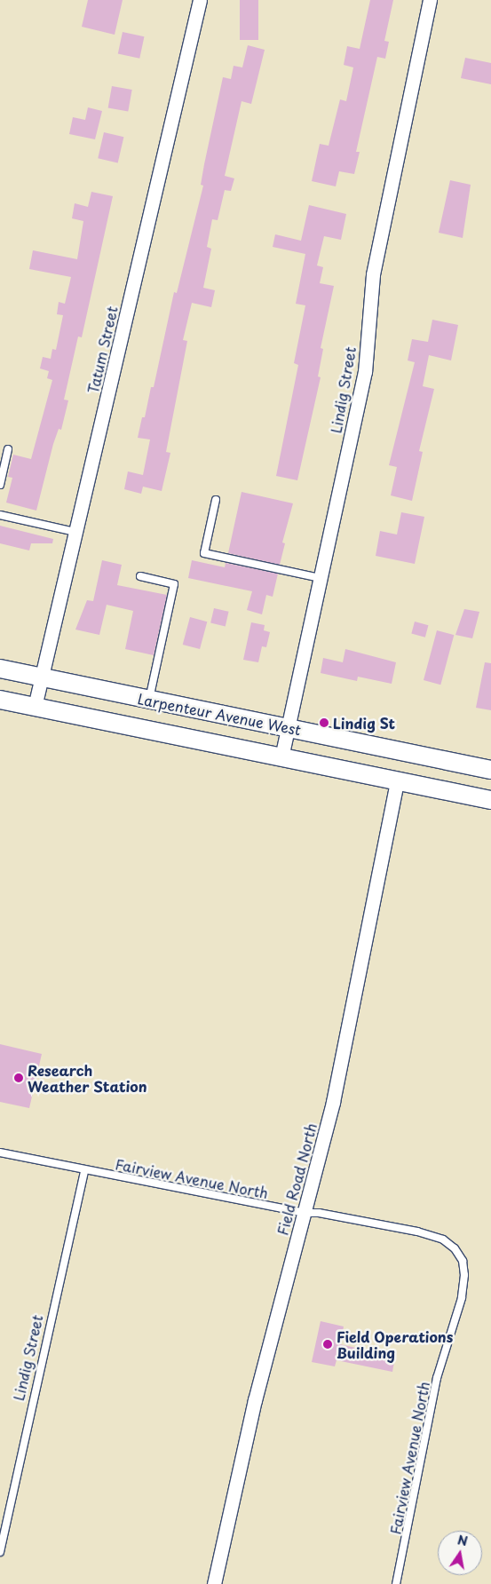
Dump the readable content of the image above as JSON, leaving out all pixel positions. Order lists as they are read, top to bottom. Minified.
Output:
{"streets":{"main road":["Larpenteur Avenue West"],"street":["Tatum Street","Lindig Street","Field Road North"],"lane":["Fairview Avenue North"]},"crossings":[["Tatum Street","Larpenteur Avenue West"],["Lindig Street","Larpenteur Avenue West"],["Lindig Street","Fairview Avenue North"],["Larpenteur Avenue West","Field Road North"],["Fairview Avenue North","Field Road North"]],"places":["Lindig St","Research Weather Station","Field Operations Building"],"north":"top"}
